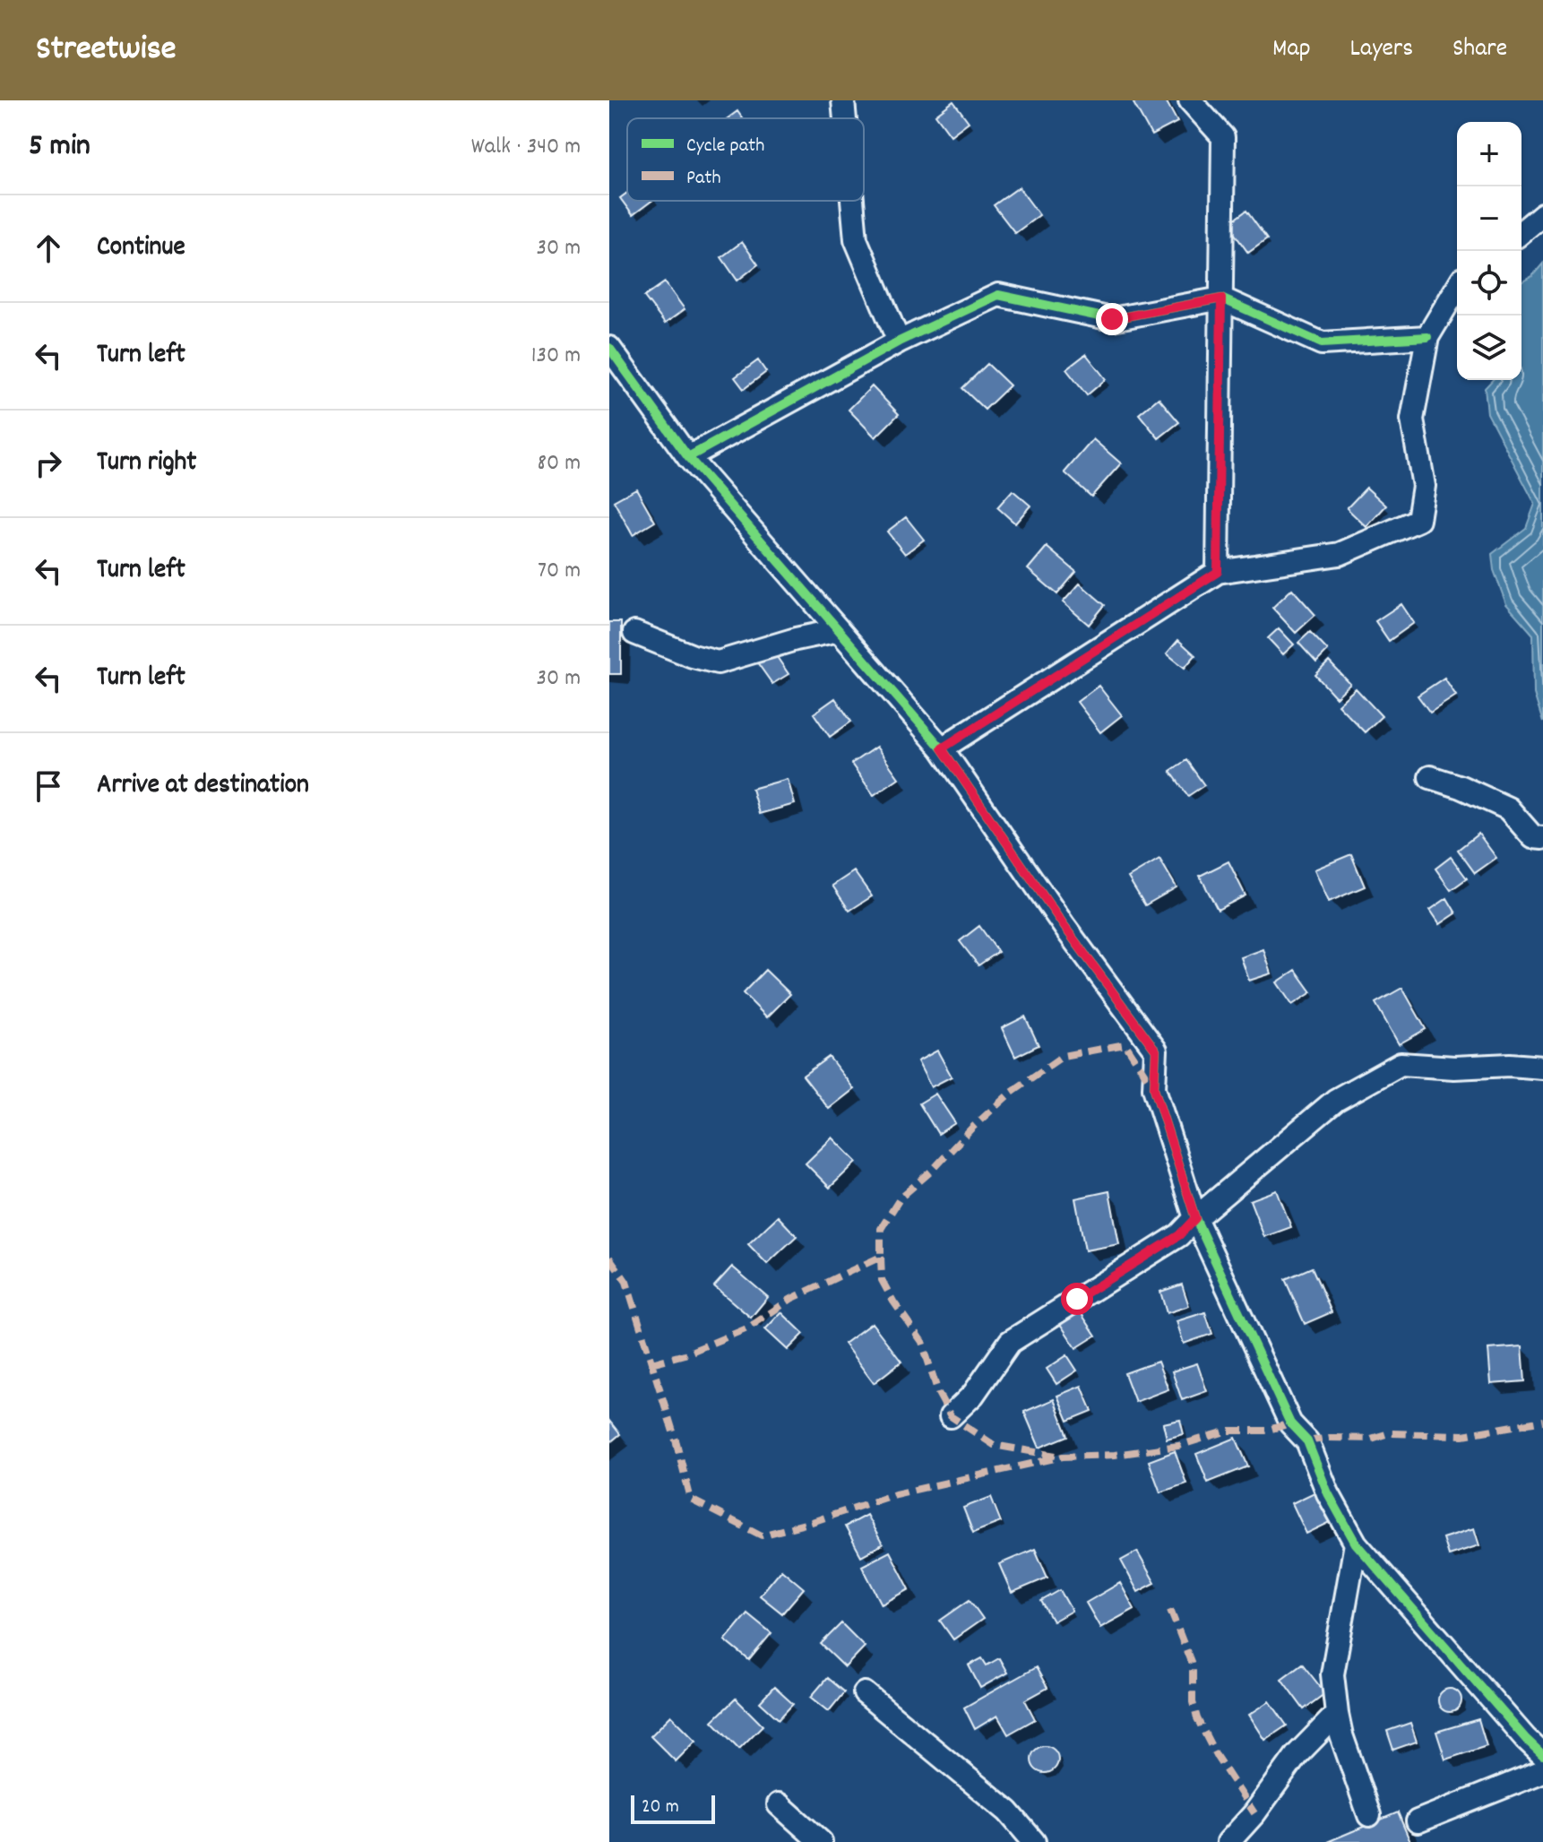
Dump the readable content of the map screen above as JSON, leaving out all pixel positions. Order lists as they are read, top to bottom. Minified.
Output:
{"legend":["Cycle path","Path"],"scale_bar":"20 m","page":{"header":"Streetwise","nav":["Map","Layers","Share"],"heading":["5 min","Walk · 340 m"],"map_buttons":["+","−"],"list":[["Continue","30 m"],["Turn left","130 m"],["Turn right","80 m"],["Turn left","70 m"],["Turn left","30 m"],"Arrive at destination"],"scale":"20 m"}}
